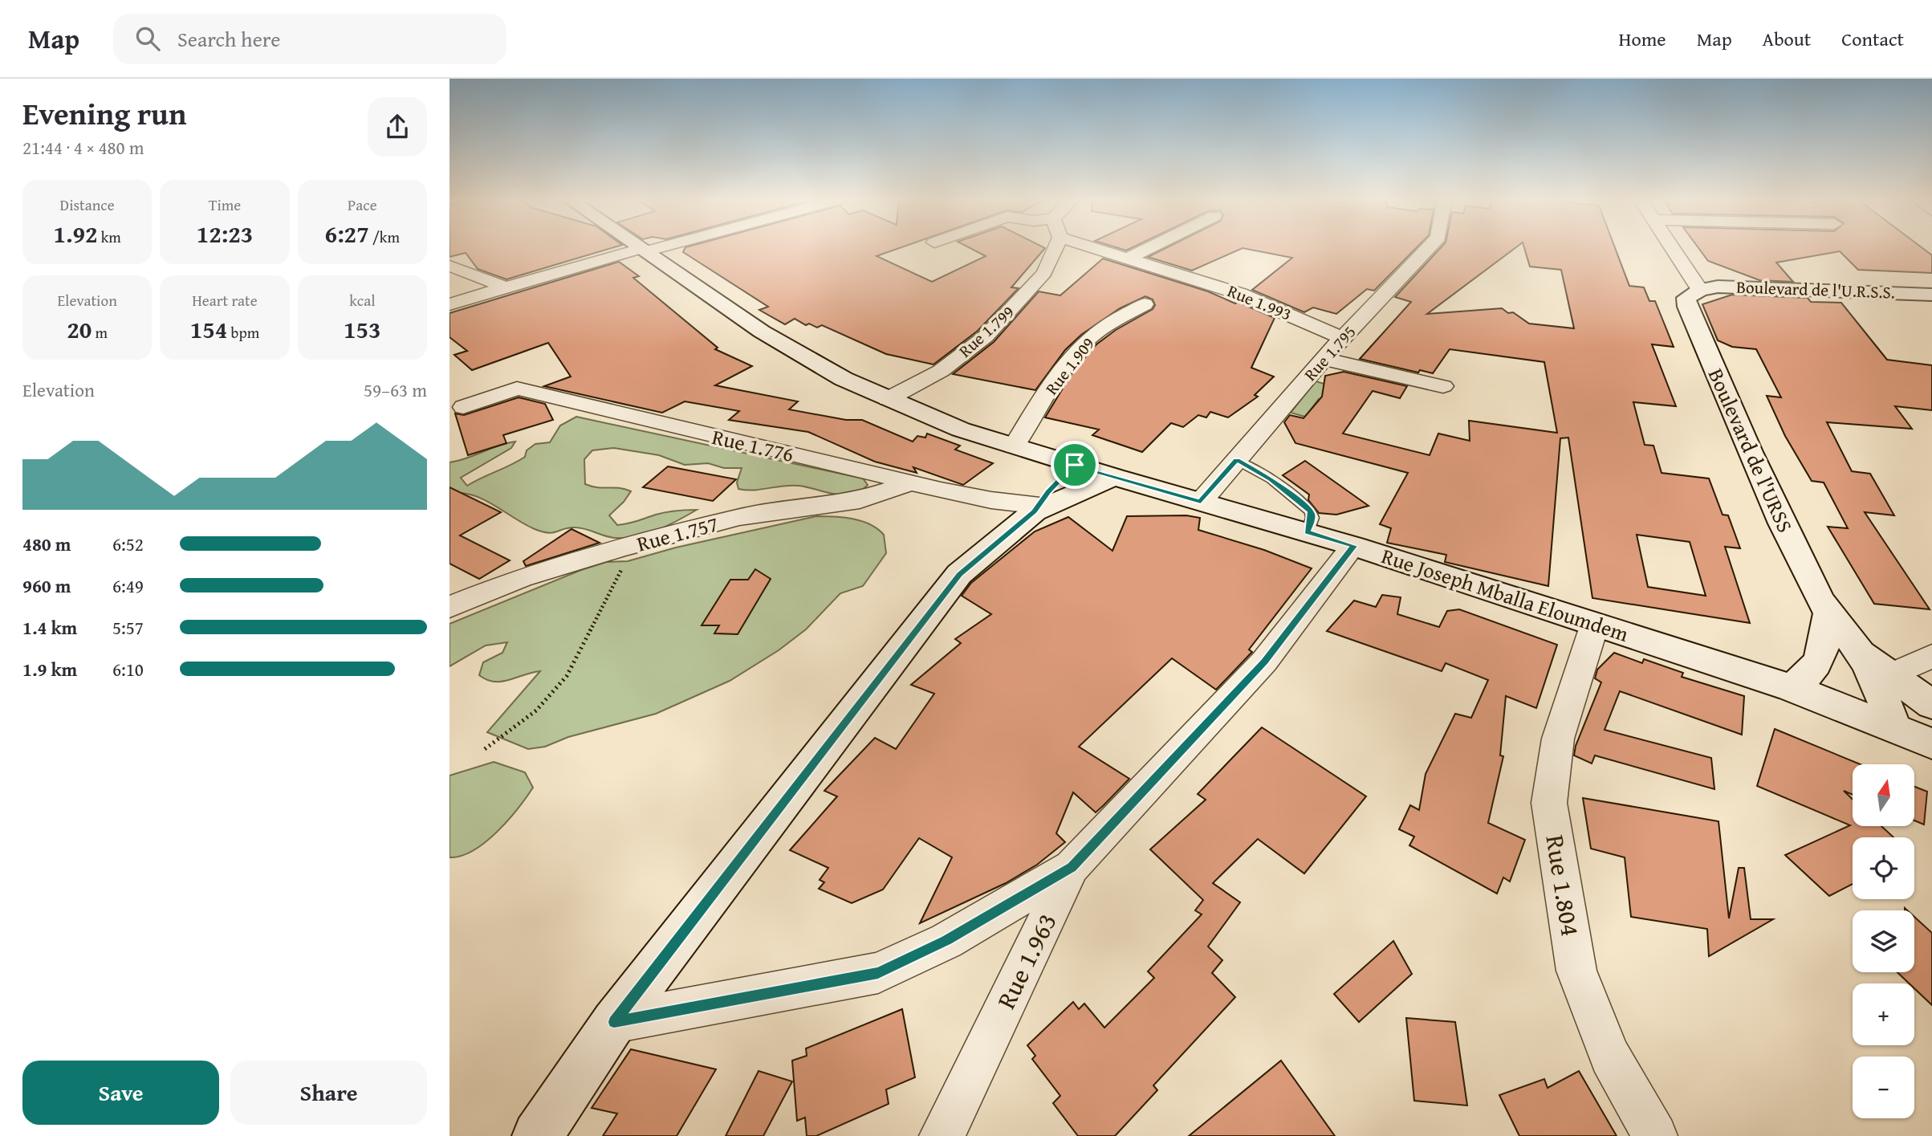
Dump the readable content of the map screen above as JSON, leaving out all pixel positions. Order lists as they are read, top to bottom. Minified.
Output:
{"streets":{"main road":["Boulevard de l'U.R.S.S.","Boulevard de l'URSS","Rue Joseph Mballa Eloumdem"],"street":["Rue 1.993","Rue 1.799","Rue 1.795","Rue 1.909","Rue 1.776","Rue 1.757","Rue 1.804","Rue 1.963"]},"crossings":[["Boulevard de l'U.R.S.S.","Boulevard de l'URSS"],["Rue 1.993","Rue 1.795"],["Rue 1.799","Rue Joseph Mballa Eloumdem"],["Rue 1.795","Rue Joseph Mballa Eloumdem"],["Rue 1.909","Rue Joseph Mballa Eloumdem"],["Rue 1.776","Rue 1.757"],["Rue Joseph Mballa Eloumdem","Rue 1.804"],["Rue Joseph Mballa Eloumdem","Rue 1.963"]],"north":"top","page":{"header":"Map","search":"Search here","nav":["Home","Map","About","Contact"],"heading":["Evening run","21:44 · 4 × 480 m"],"stats":[["Distance","1.92 km"],["Time","12:23"],["Pace","6:27 /km"],["Elevation","20 m"],["Heart rate","154 bpm"],["kcal","153"]],"chart":["Elevation","59–63 m"],"list":[{"name":"480 m","note":"6:52"},{"name":"960 m","note":"6:49"},{"name":"1.4 km","note":"5:57"},{"name":"1.9 km","note":"6:10"}],"map_buttons":["+","−"],"buttons":["Save","Share"]}}
